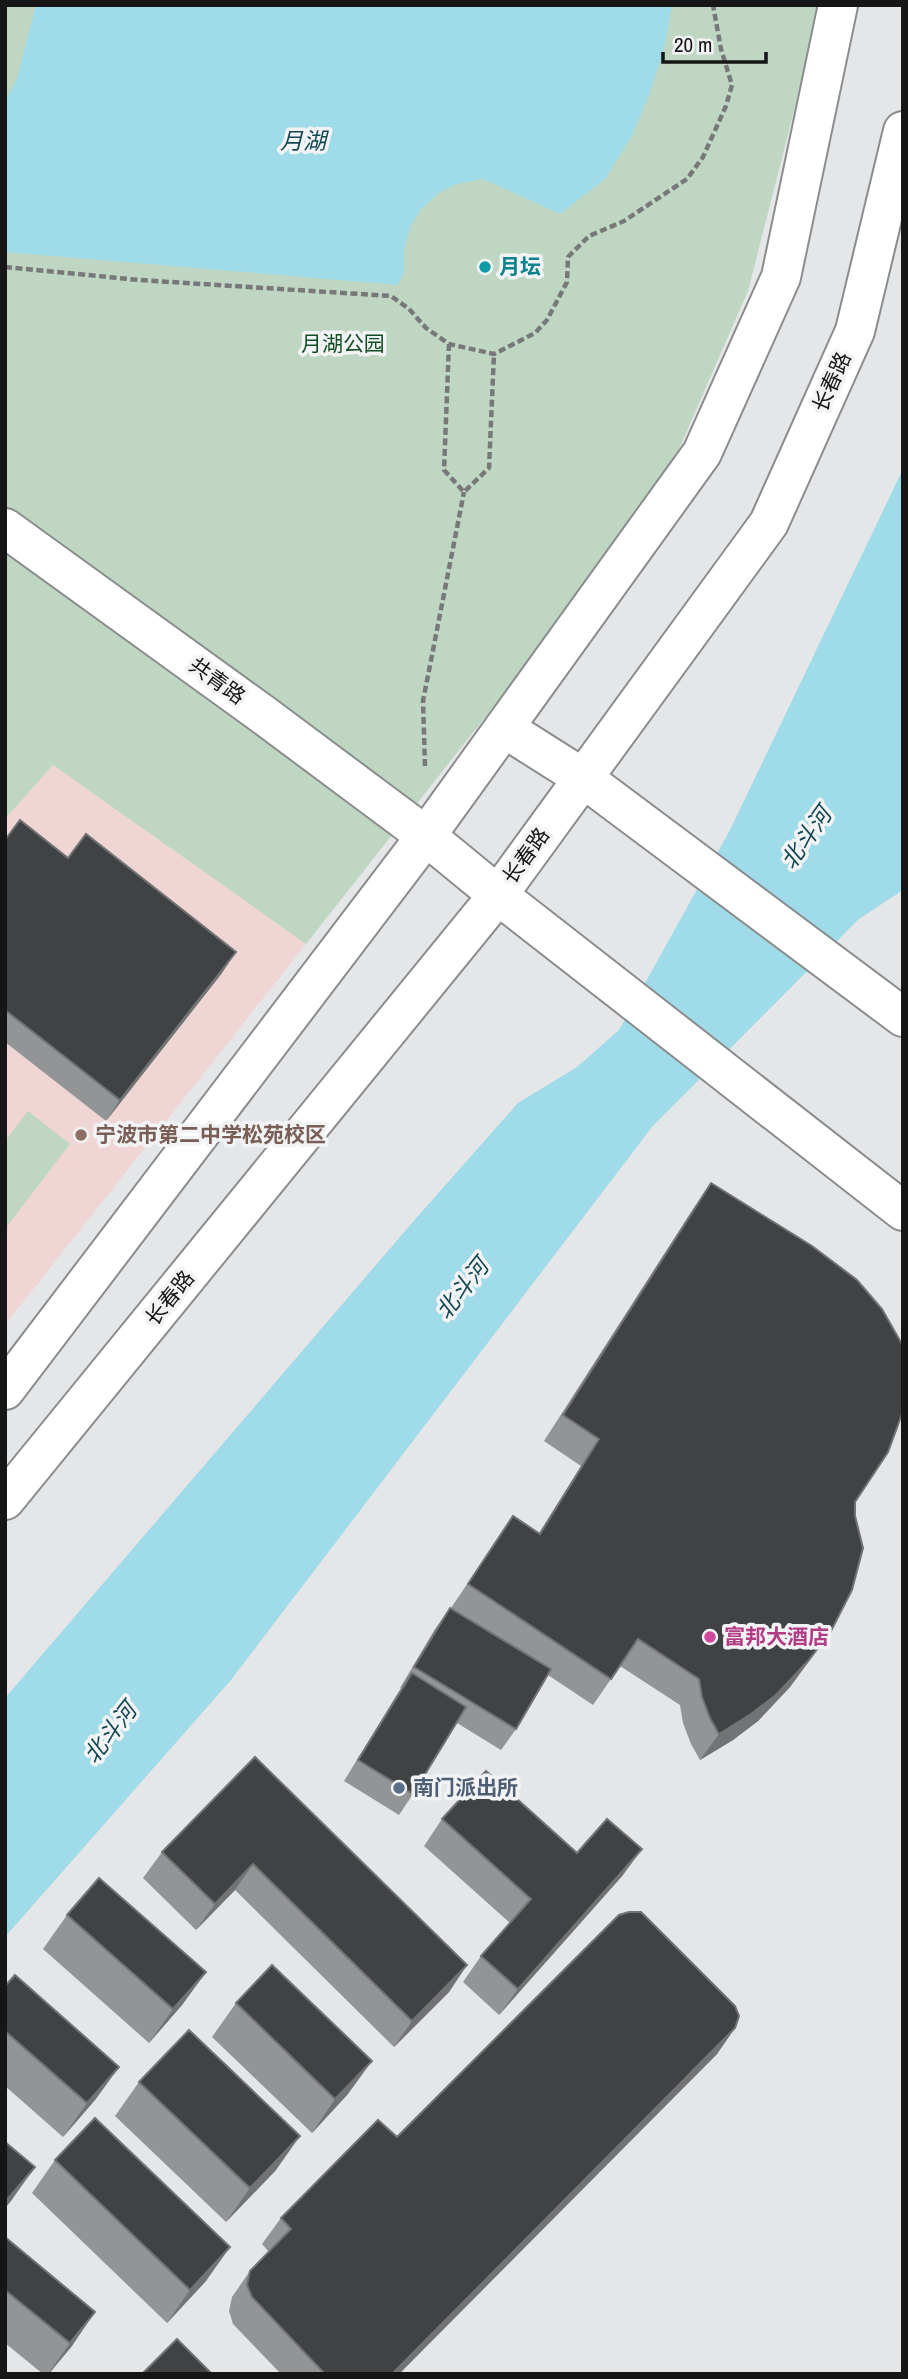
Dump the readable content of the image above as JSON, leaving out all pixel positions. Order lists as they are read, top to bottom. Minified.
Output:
{"streets":{"main road":["长春路","共青路"]},"crossings":[["长春路","共青路"]],"water":["月湖","北斗河"],"parks":["月湖公园"],"places":["月坛","宁波市第二中学松苑校区","富邦大酒店","南门派出所"],"scale_bar":"20 m"}
